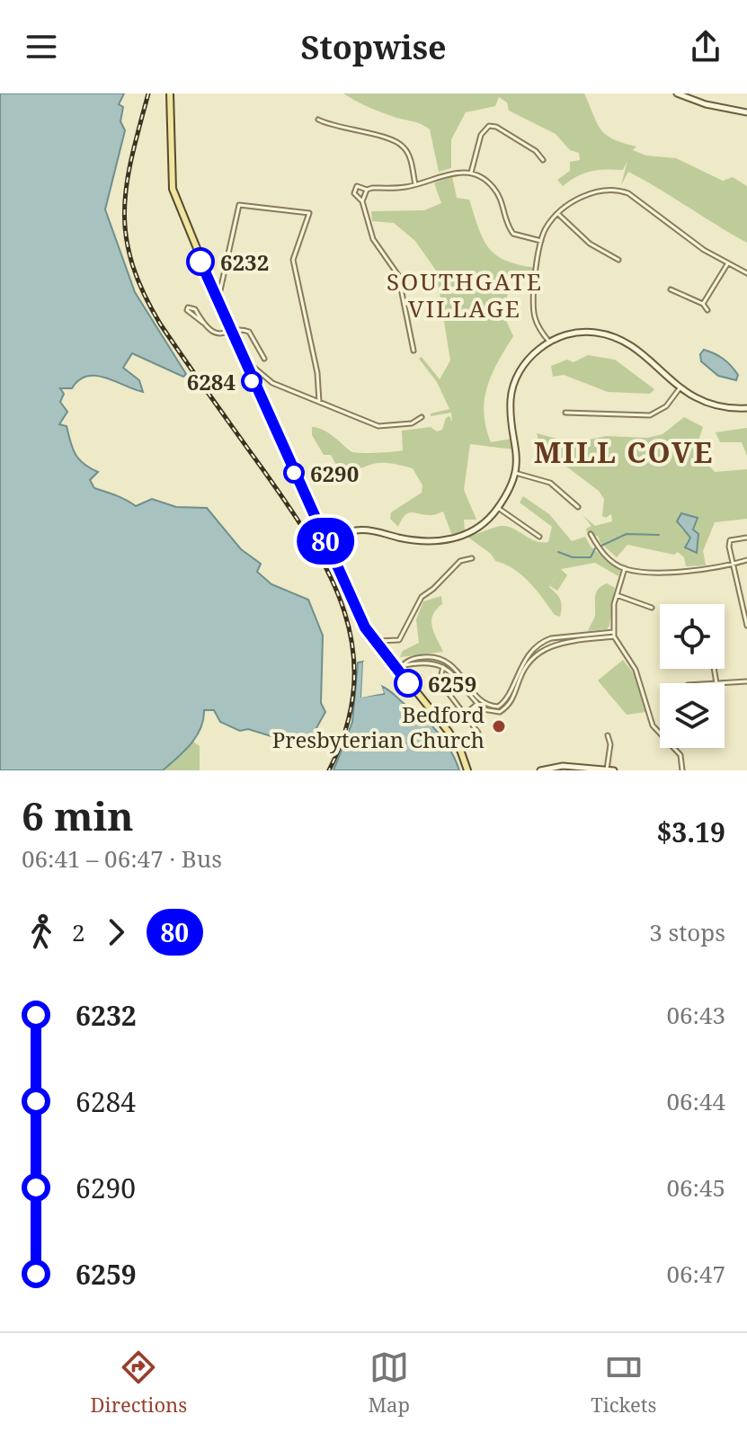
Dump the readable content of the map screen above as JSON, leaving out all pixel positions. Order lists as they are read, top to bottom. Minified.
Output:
{"districts":["SOUTHGATE VILLAGE","MILL COVE"],"places":["6232","6284","6290","6259","Bedford Presbyterian Church"],"lines":["bus line 80"],"page":{"header":"Stopwise","on_map":"80","heading":["6 min","06:41 – 06:47 · Bus","$3.19"],"legs":["2","80","3 stops"],"list":[{"name":"6232","value":"06:43"},{"name":"6284","value":"06:44"},{"name":"6290","value":"06:45"},{"name":"6259","value":"06:47"}],"tabs":["Directions","Map","Tickets"]}}
